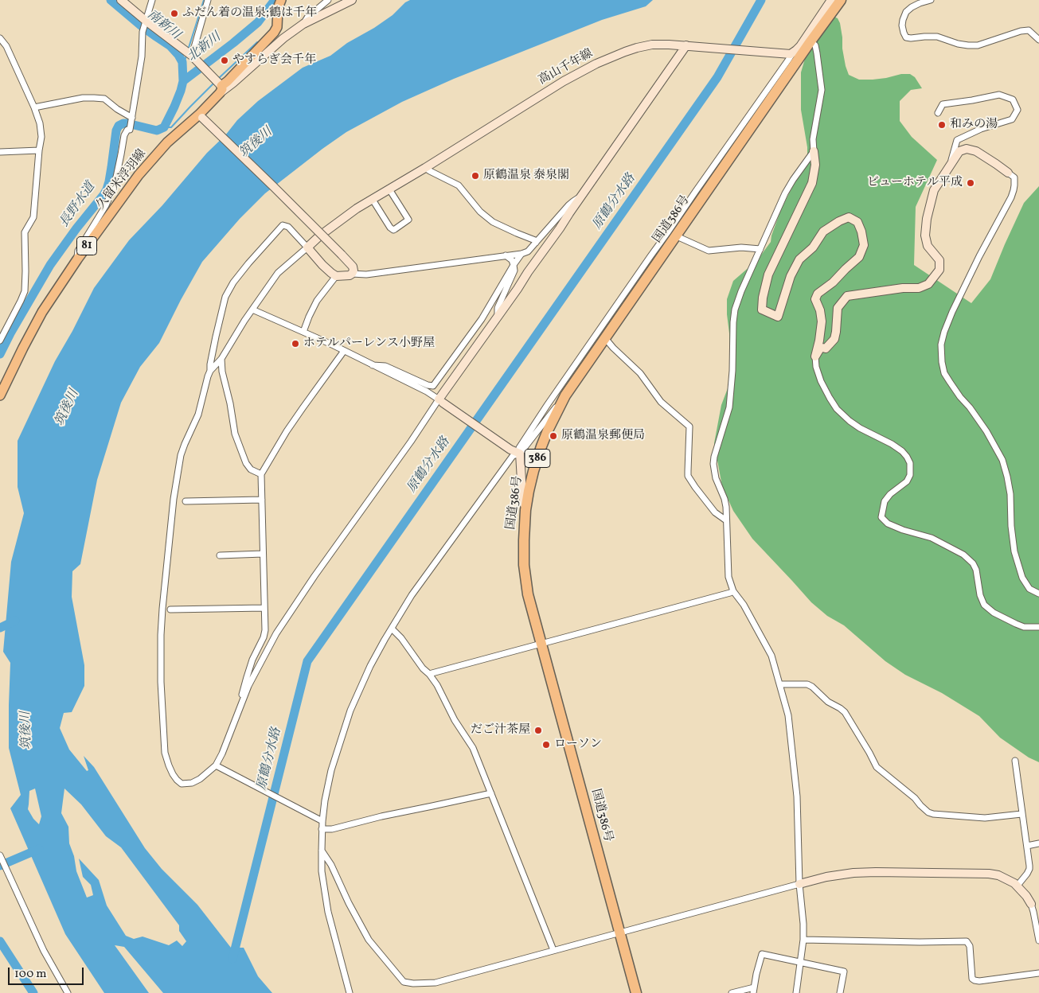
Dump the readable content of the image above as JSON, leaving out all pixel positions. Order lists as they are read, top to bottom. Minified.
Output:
{"streets":{"highway":["国道386号","386"],"main road":["久留米浮羽線","81"],"street":["高山千年線"]},"water":["南新川","北新川","筑後川","原鶴分水路","長野水道"],"places":["ふだん着の温泉;鶴は千年","やすらぎ会千年","和みの湯","原鶴温泉 泰泉閣","ビューホテル平成","ホテルパーレンス小野屋","原鶴温泉郵便局","だご汁茶屋","ローソン"],"scale_bar":"100 m"}
